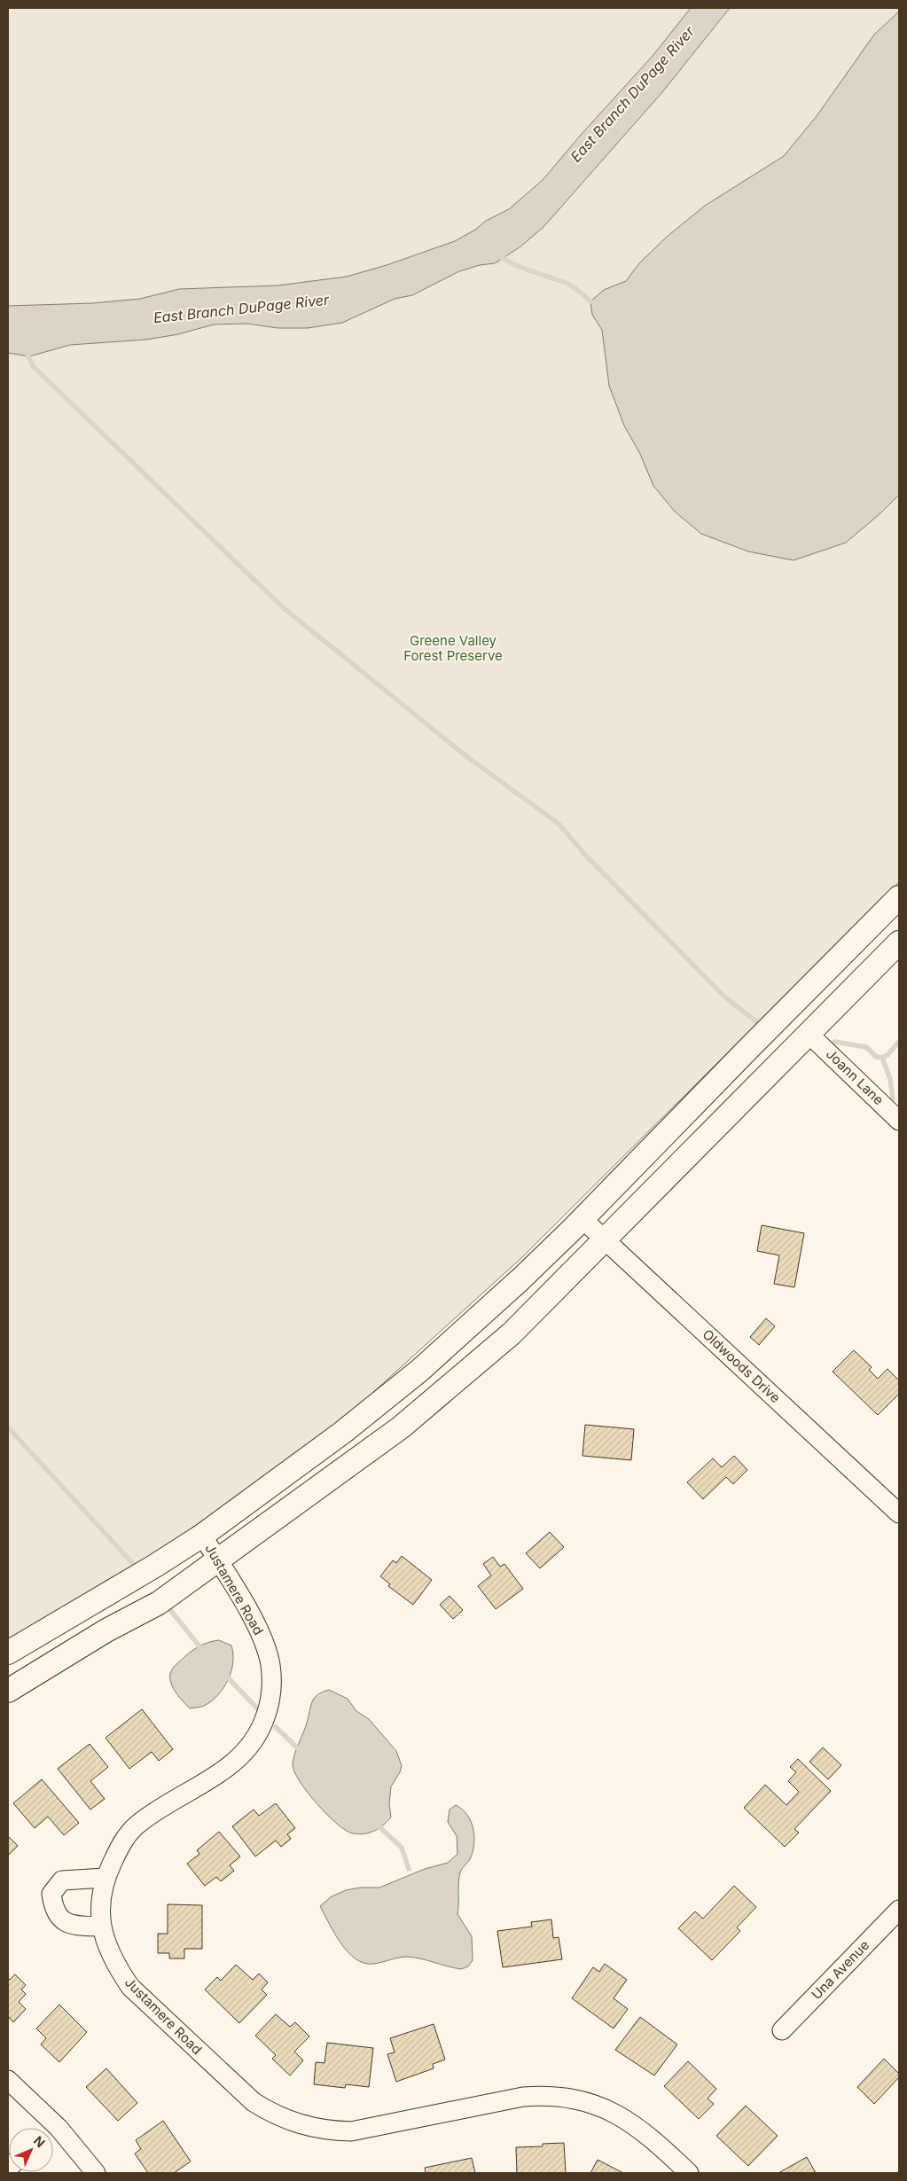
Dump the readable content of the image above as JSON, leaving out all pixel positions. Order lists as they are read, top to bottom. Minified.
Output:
{"streets":{"street":["Joann Lane","Oldwoods Drive","Justamere Road","Una Avenue"]},"water":["East Branch DuPage River"],"parks":["Greene Valley Forest Preserve"],"north":"top right"}
